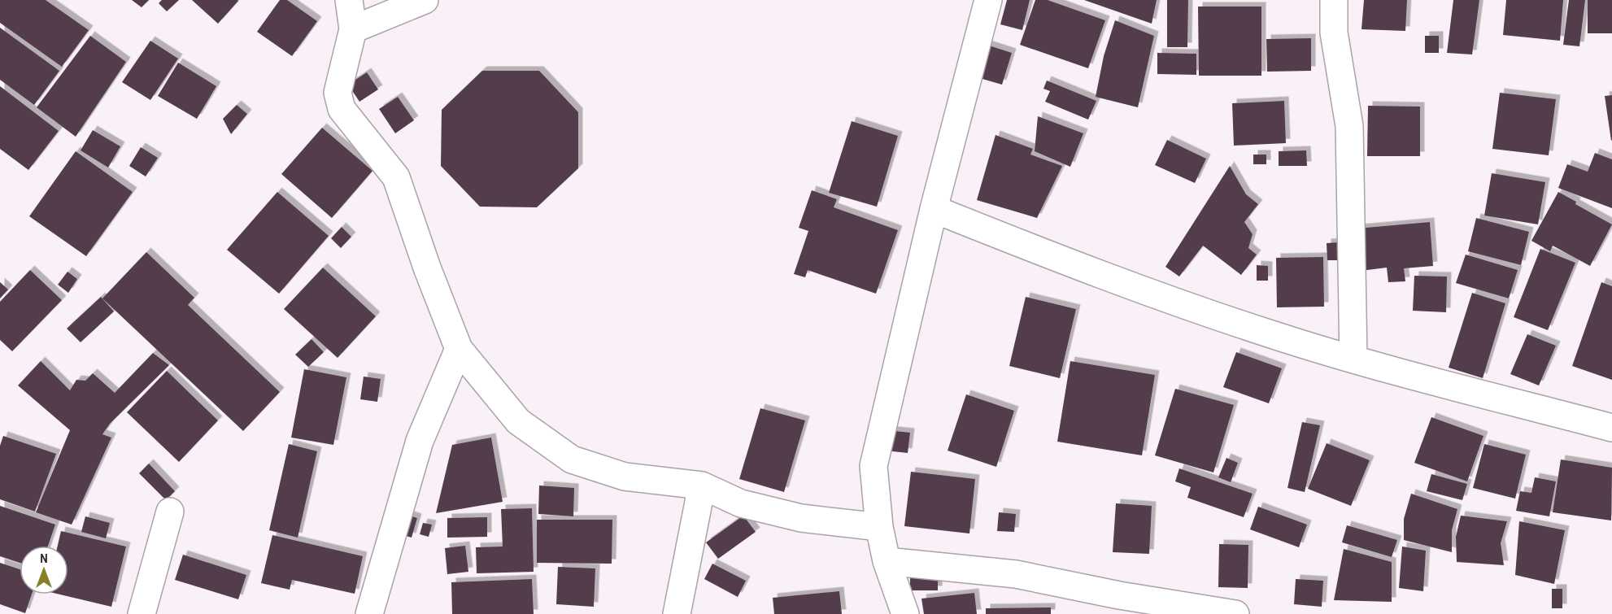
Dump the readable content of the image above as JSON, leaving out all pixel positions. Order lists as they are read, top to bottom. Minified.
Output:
{"north":"top"}
